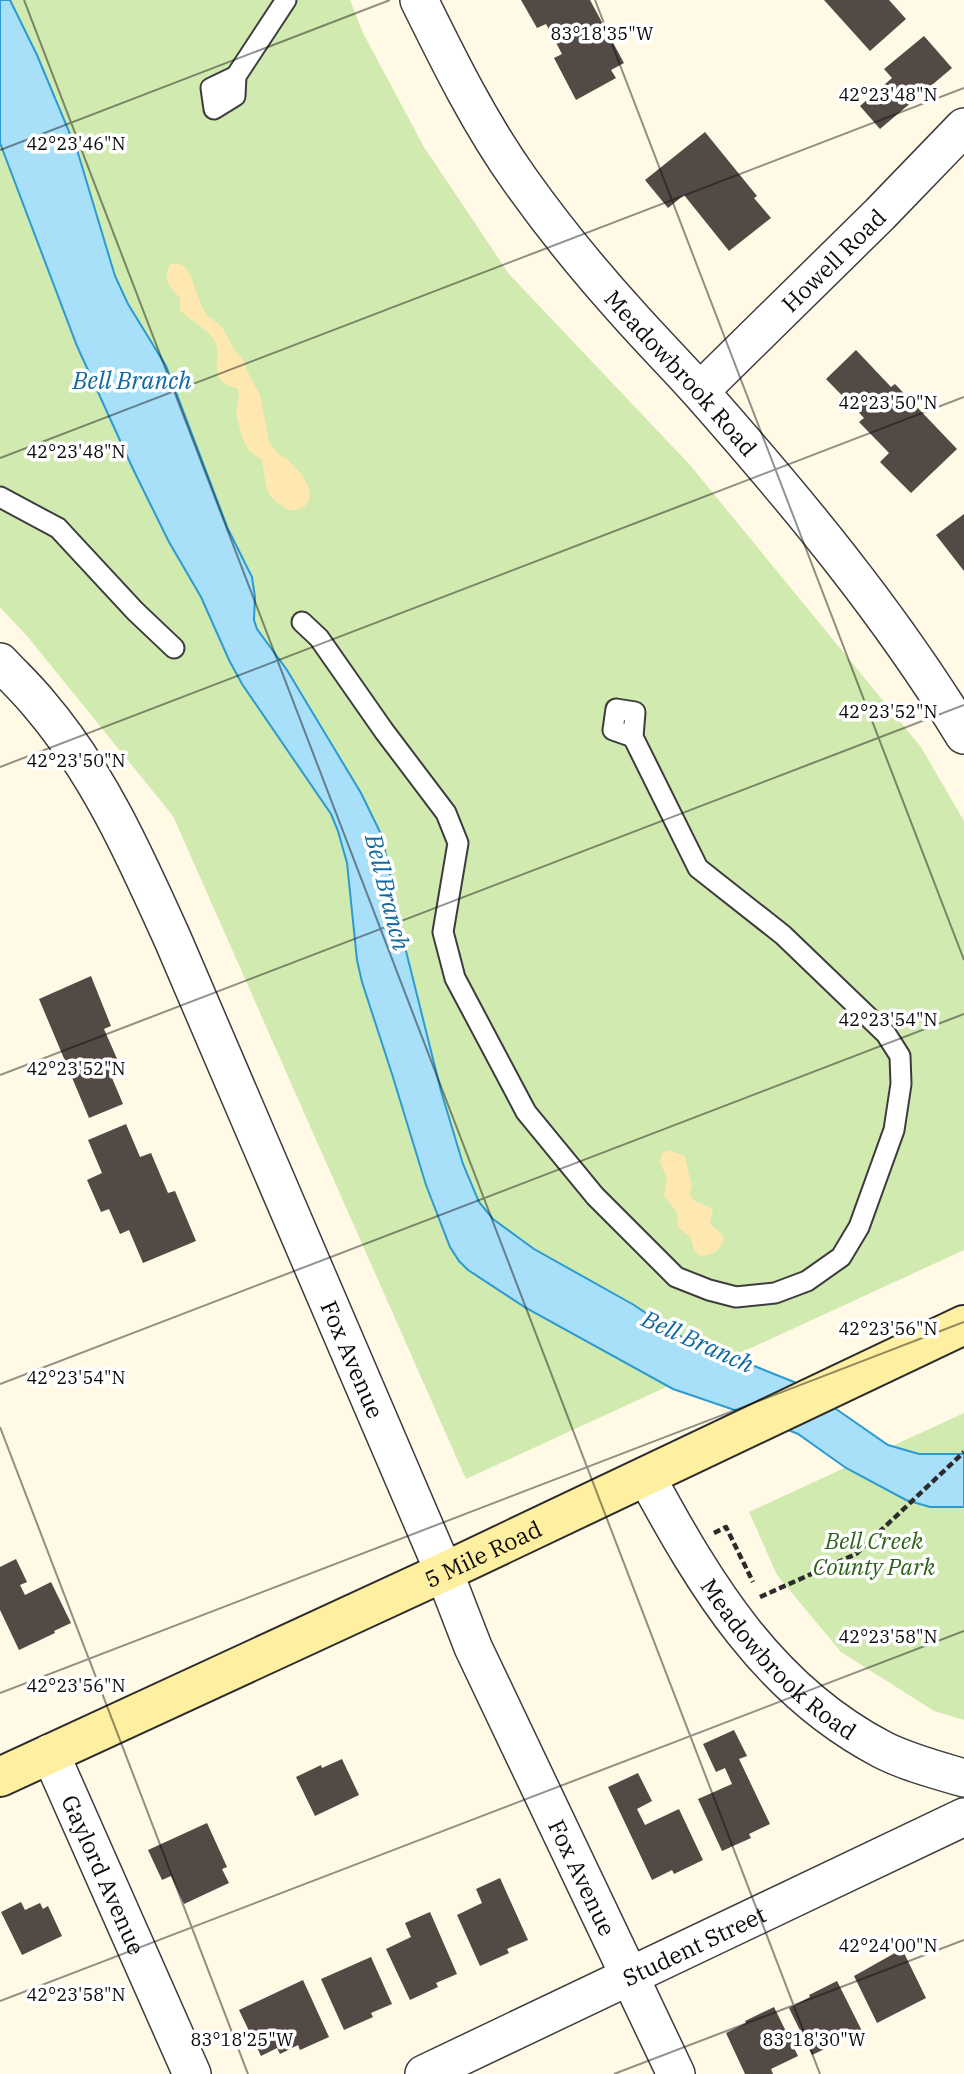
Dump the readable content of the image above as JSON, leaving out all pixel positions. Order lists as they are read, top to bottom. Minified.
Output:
{"streets":{"main road":["5 Mile Road"],"street":["Howell Road","Meadowbrook Road","Fox Avenue","Gaylord Avenue","Student Street"]},"crossings":[["Howell Road","Meadowbrook Road"],["Meadowbrook Road","5 Mile Road"],["Fox Avenue","5 Mile Road"],["Fox Avenue","Student Street"],["5 Mile Road","Gaylord Avenue"]],"water":["Bell Branch"],"parks":["Bell Creek County Park"],"coordinates":["83°18'35\"W","42°23'48\"N","42°23'46\"N","42°23'50\"N","42°23'52\"N","42°23'54\"N","42°23'56\"N","42°23'58\"N","42°24'00\"N","83°18'25\"W","83°18'30\"W"]}
